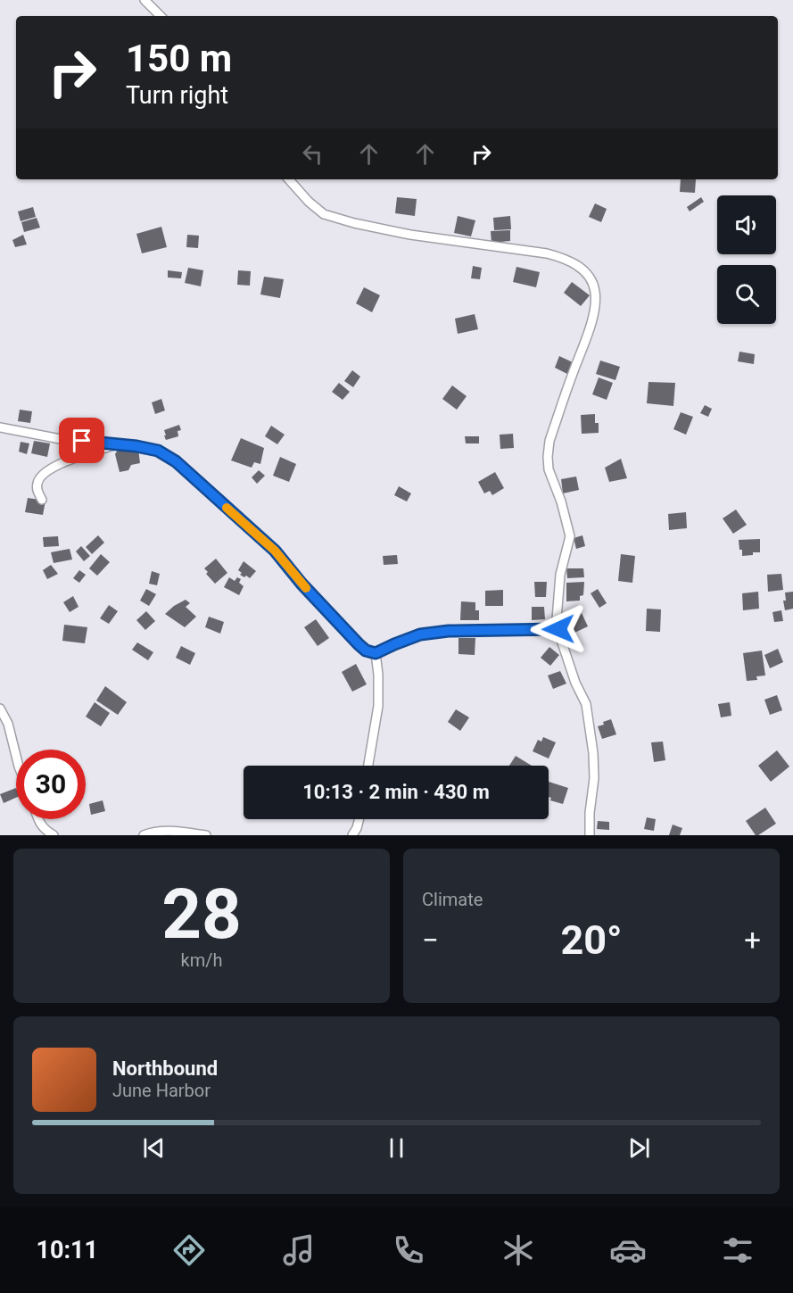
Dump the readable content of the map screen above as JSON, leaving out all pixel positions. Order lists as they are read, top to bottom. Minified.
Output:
{"page":{"turn":["150 m","Turn right"],"limit":"30","trip":"10:13 · 2 min · 430 m","tile":[["28","km/h"],"Climate"],"heat":["−","20°","+"],"song":["Northbound","June Harbor"],"tabs":"10:11"}}
